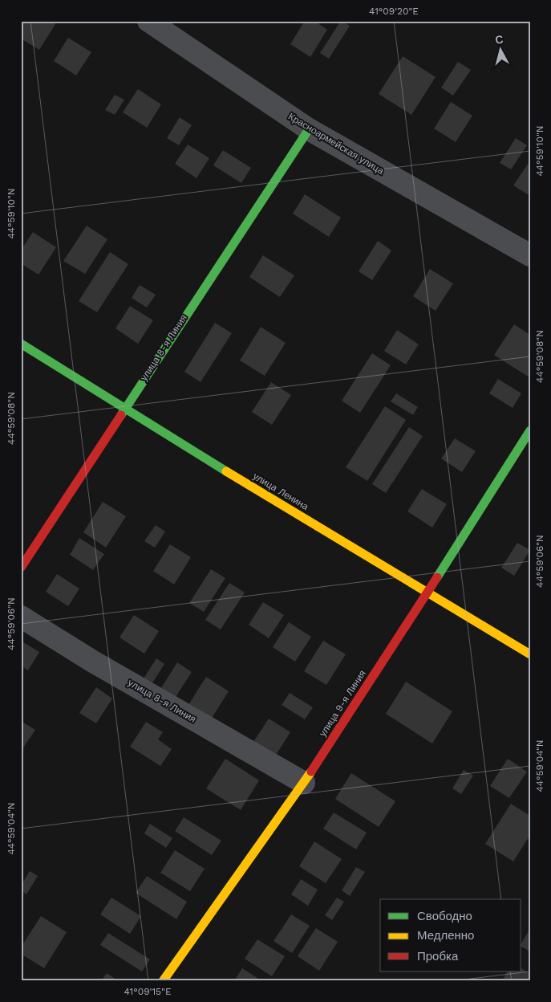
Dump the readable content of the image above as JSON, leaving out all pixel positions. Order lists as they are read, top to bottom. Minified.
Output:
{"streets":{"street":["Красноармейская улица","улица 8-я Линия","улица Ленина","улица 9-я Линия"]},"crossings":[["Красноармейская улица","улица 8-я Линия"],["улица 8-я Линия","улица Ленина"],["улица 8-я Линия","улица 9-я Линия"],["улица Ленина","улица 9-я Линия"]],"legend":["Свободно","Медленно","Пробка"],"north":"top","coordinates":["41°09'20\"E","44°59'10\"N","44°59'08\"N","44°59'06\"N","44°59'04\"N","41°09'15\"E"]}
